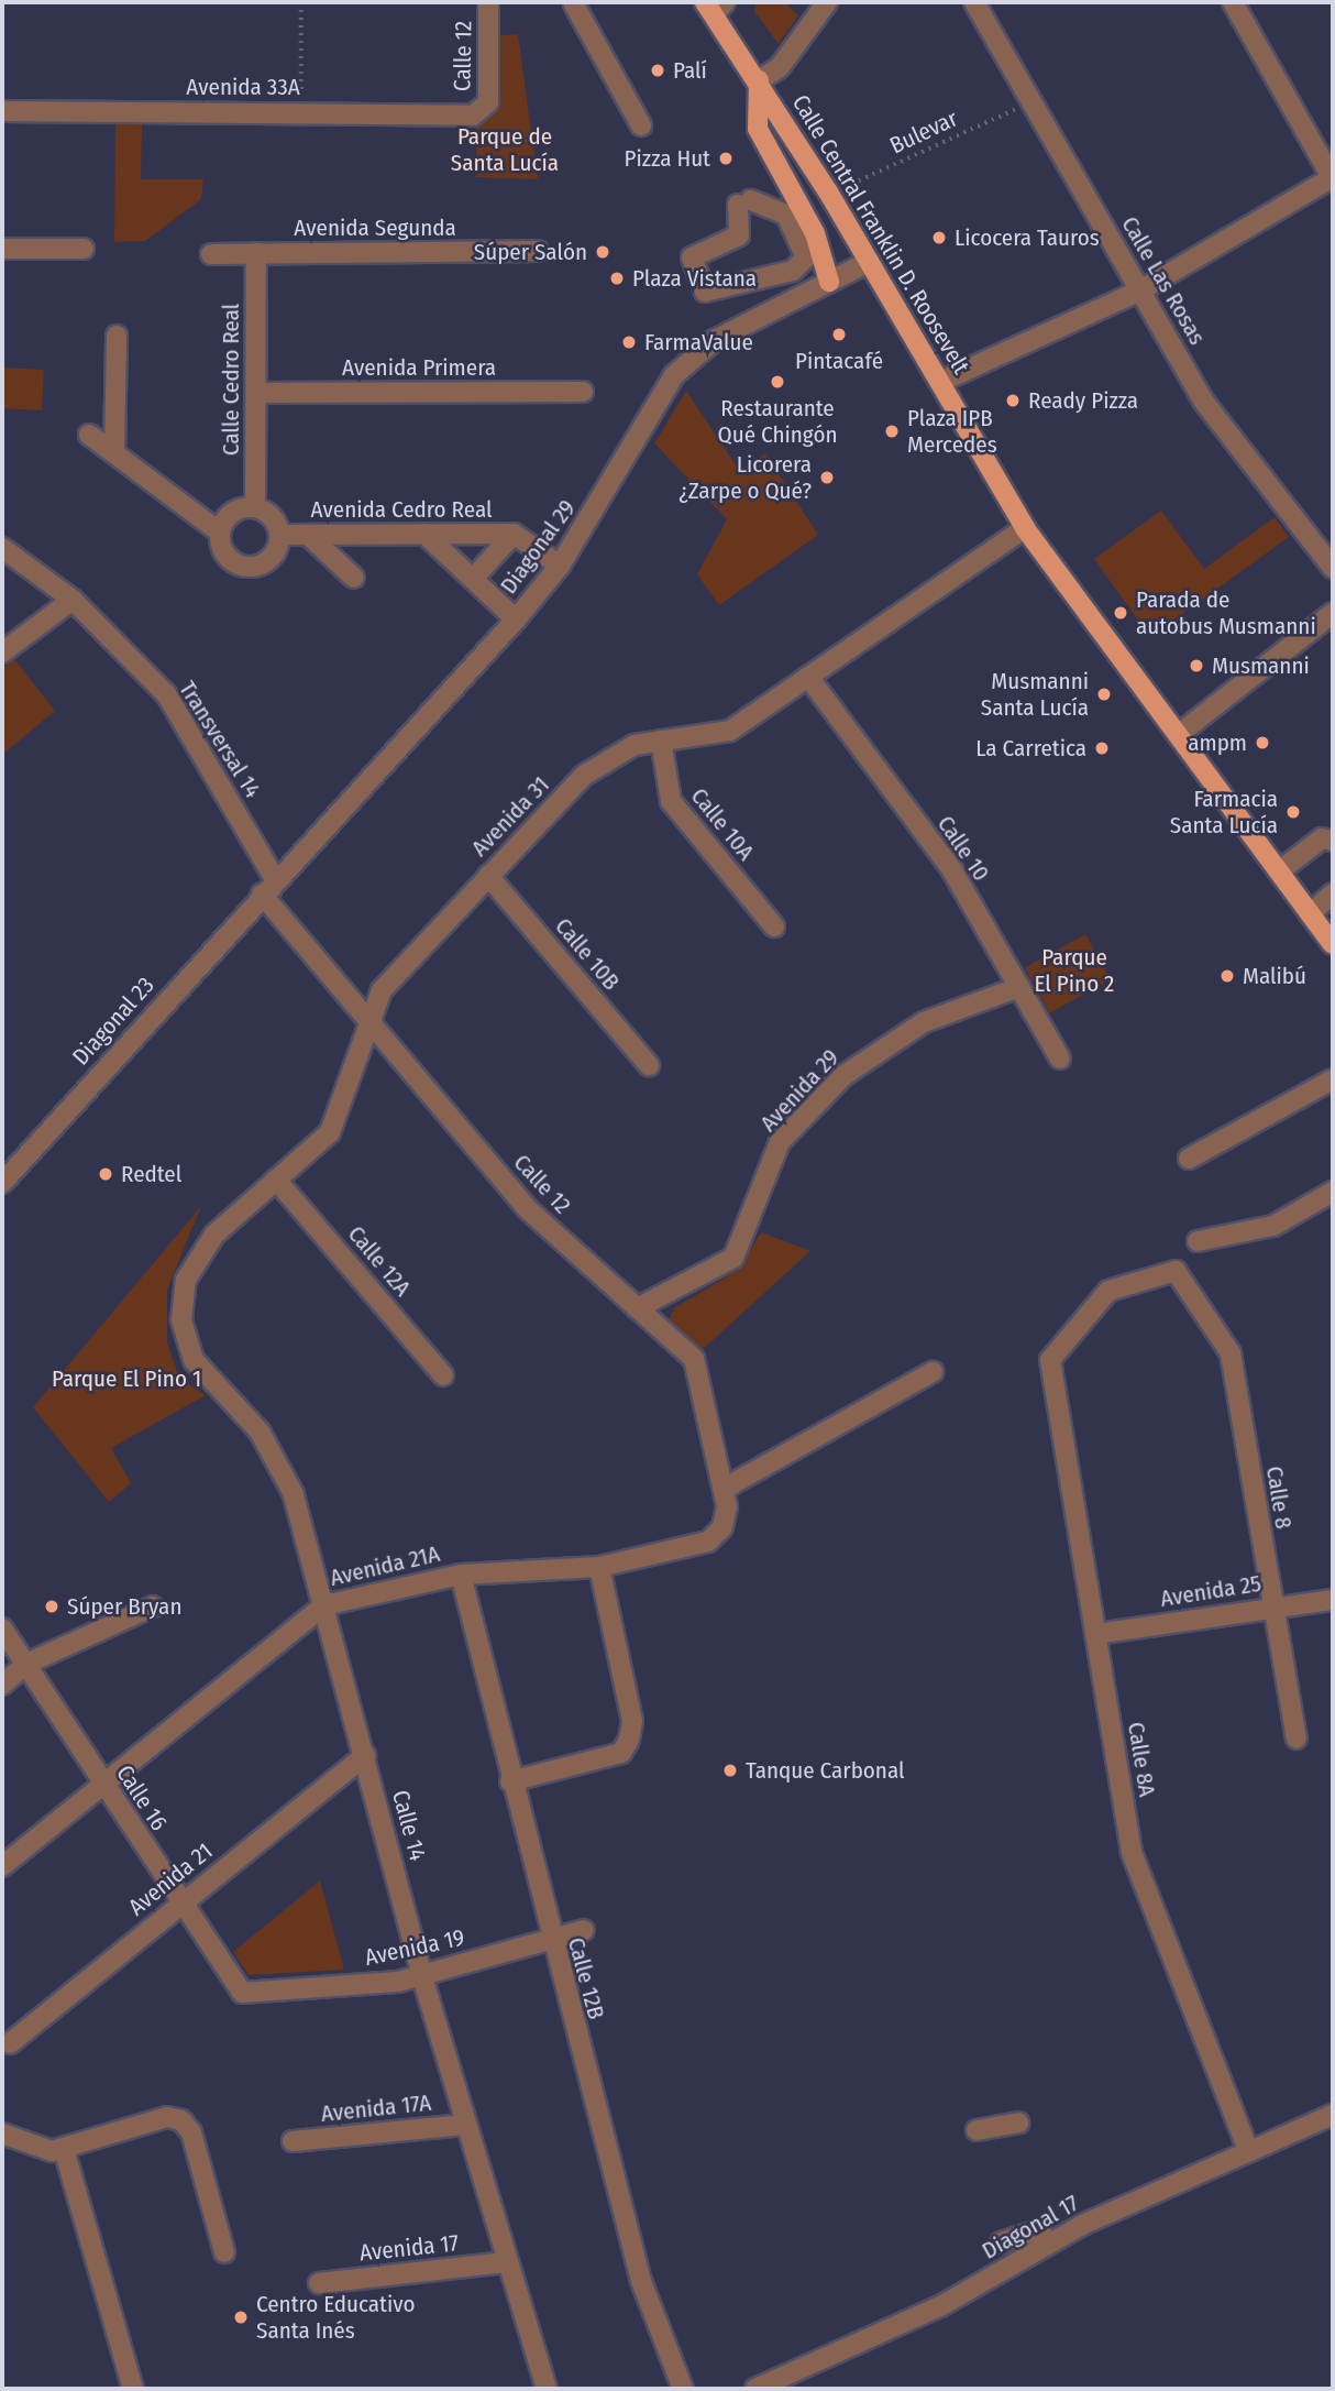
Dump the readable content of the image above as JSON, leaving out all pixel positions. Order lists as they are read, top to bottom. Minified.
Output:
{"streets":{"main road":["Calle Central Franklin D. Roosevelt"],"street":["Calle 12","Avenida 33A","Avenida Segunda","Calle Las Rosas","Avenida Primera","Calle Cedro Real","Avenida Cedro Real","Diagonal 29","Transversal 14","Avenida 31","Calle 10A","Calle 10","Calle 10B","Diagonal 23","Avenida 29","Calle 12A","Calle 8","Avenida 21A","Avenida 25","Calle 8A","Calle 16","Calle 14","Avenida 21","Avenida 19","Calle 12B","Avenida 17A","Diagonal 17","Avenida 17"],"path":["Bulevar"]},"crossings":[["Calle 12","Avenida 33A"],["Calle 12","Diagonal 29"],["Calle 12","Transversal 14"],["Calle 12","Avenida 31"],["Calle 12","Diagonal 23"],["Calle 12","Avenida 29"],["Calle 12","Avenida 21A"],["Bulevar","Calle Central Franklin D. Roosevelt"],["Bulevar","Calle Las Rosas"],["Avenida Segunda","Calle Cedro Real"],["Calle Central Franklin D. Roosevelt","Diagonal 29"],["Calle Central Franklin D. Roosevelt","Avenida 31"],["Avenida Primera","Calle Cedro Real"],["Calle Cedro Real","Avenida Cedro Real"],["Avenida Cedro Real","Diagonal 29"],["Diagonal 29","Transversal 14"],["Diagonal 29","Diagonal 23"],["Transversal 14","Diagonal 23"],["Avenida 31","Calle 10A"],["Avenida 31","Calle 10"],["Avenida 31","Calle 10B"],["Avenida 31","Calle 12A"],["Avenida 31","Calle 14"],["Calle 10","Avenida 29"],["Calle 8","Avenida 25"],["Calle 8","Calle 8A"],["Avenida 21A","Calle 16"],["Avenida 21A","Calle 14"],["Avenida 21A","Calle 12B"],["Avenida 25","Calle 8A"],["Calle 8A","Diagonal 17"],["Calle 16","Avenida 21"],["Calle 16","Avenida 19"],["Calle 14","Avenida 21"],["Calle 14","Avenida 19"],["Calle 14","Avenida 17A"],["Calle 14","Avenida 17"],["Avenida 19","Calle 12B"]],"parks":["Parque de Santa Lucía","Parque El Pino 2","Parque El Pino 1"],"places":["Palí","Pizza Hut","Licocera Tauros","Súper Salón","Plaza Vistana","Pintacafé","FarmaValue","Restaurante Qué Chingón","Ready Pizza","Plaza IPB Mercedes","Licorera ¿Zarpe o Qué?","Parada de autobus Musmanni","Musmanni","Musmanni Santa Lucía","ampm","La Carretica","Farmacia Santa Lucía","Malibú","Redtel","Súper Bryan","Tanque Carbonal","Centro Educativo Santa Inés"]}
